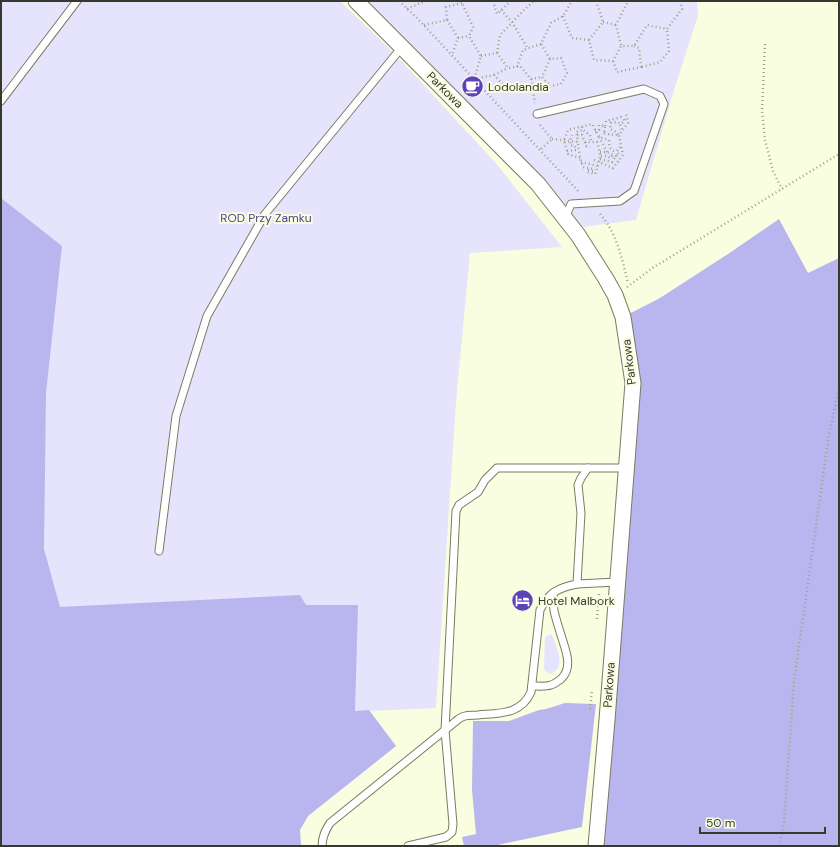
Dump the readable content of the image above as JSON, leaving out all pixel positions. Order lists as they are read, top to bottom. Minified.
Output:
{"streets":{"street":["Parkowa"]},"parks":["ROD Przy Zamku"],"places":{"cafe":["Lodolandia"],"hotel":["Hotel Malbork"]},"scale_bar":"50 m"}
